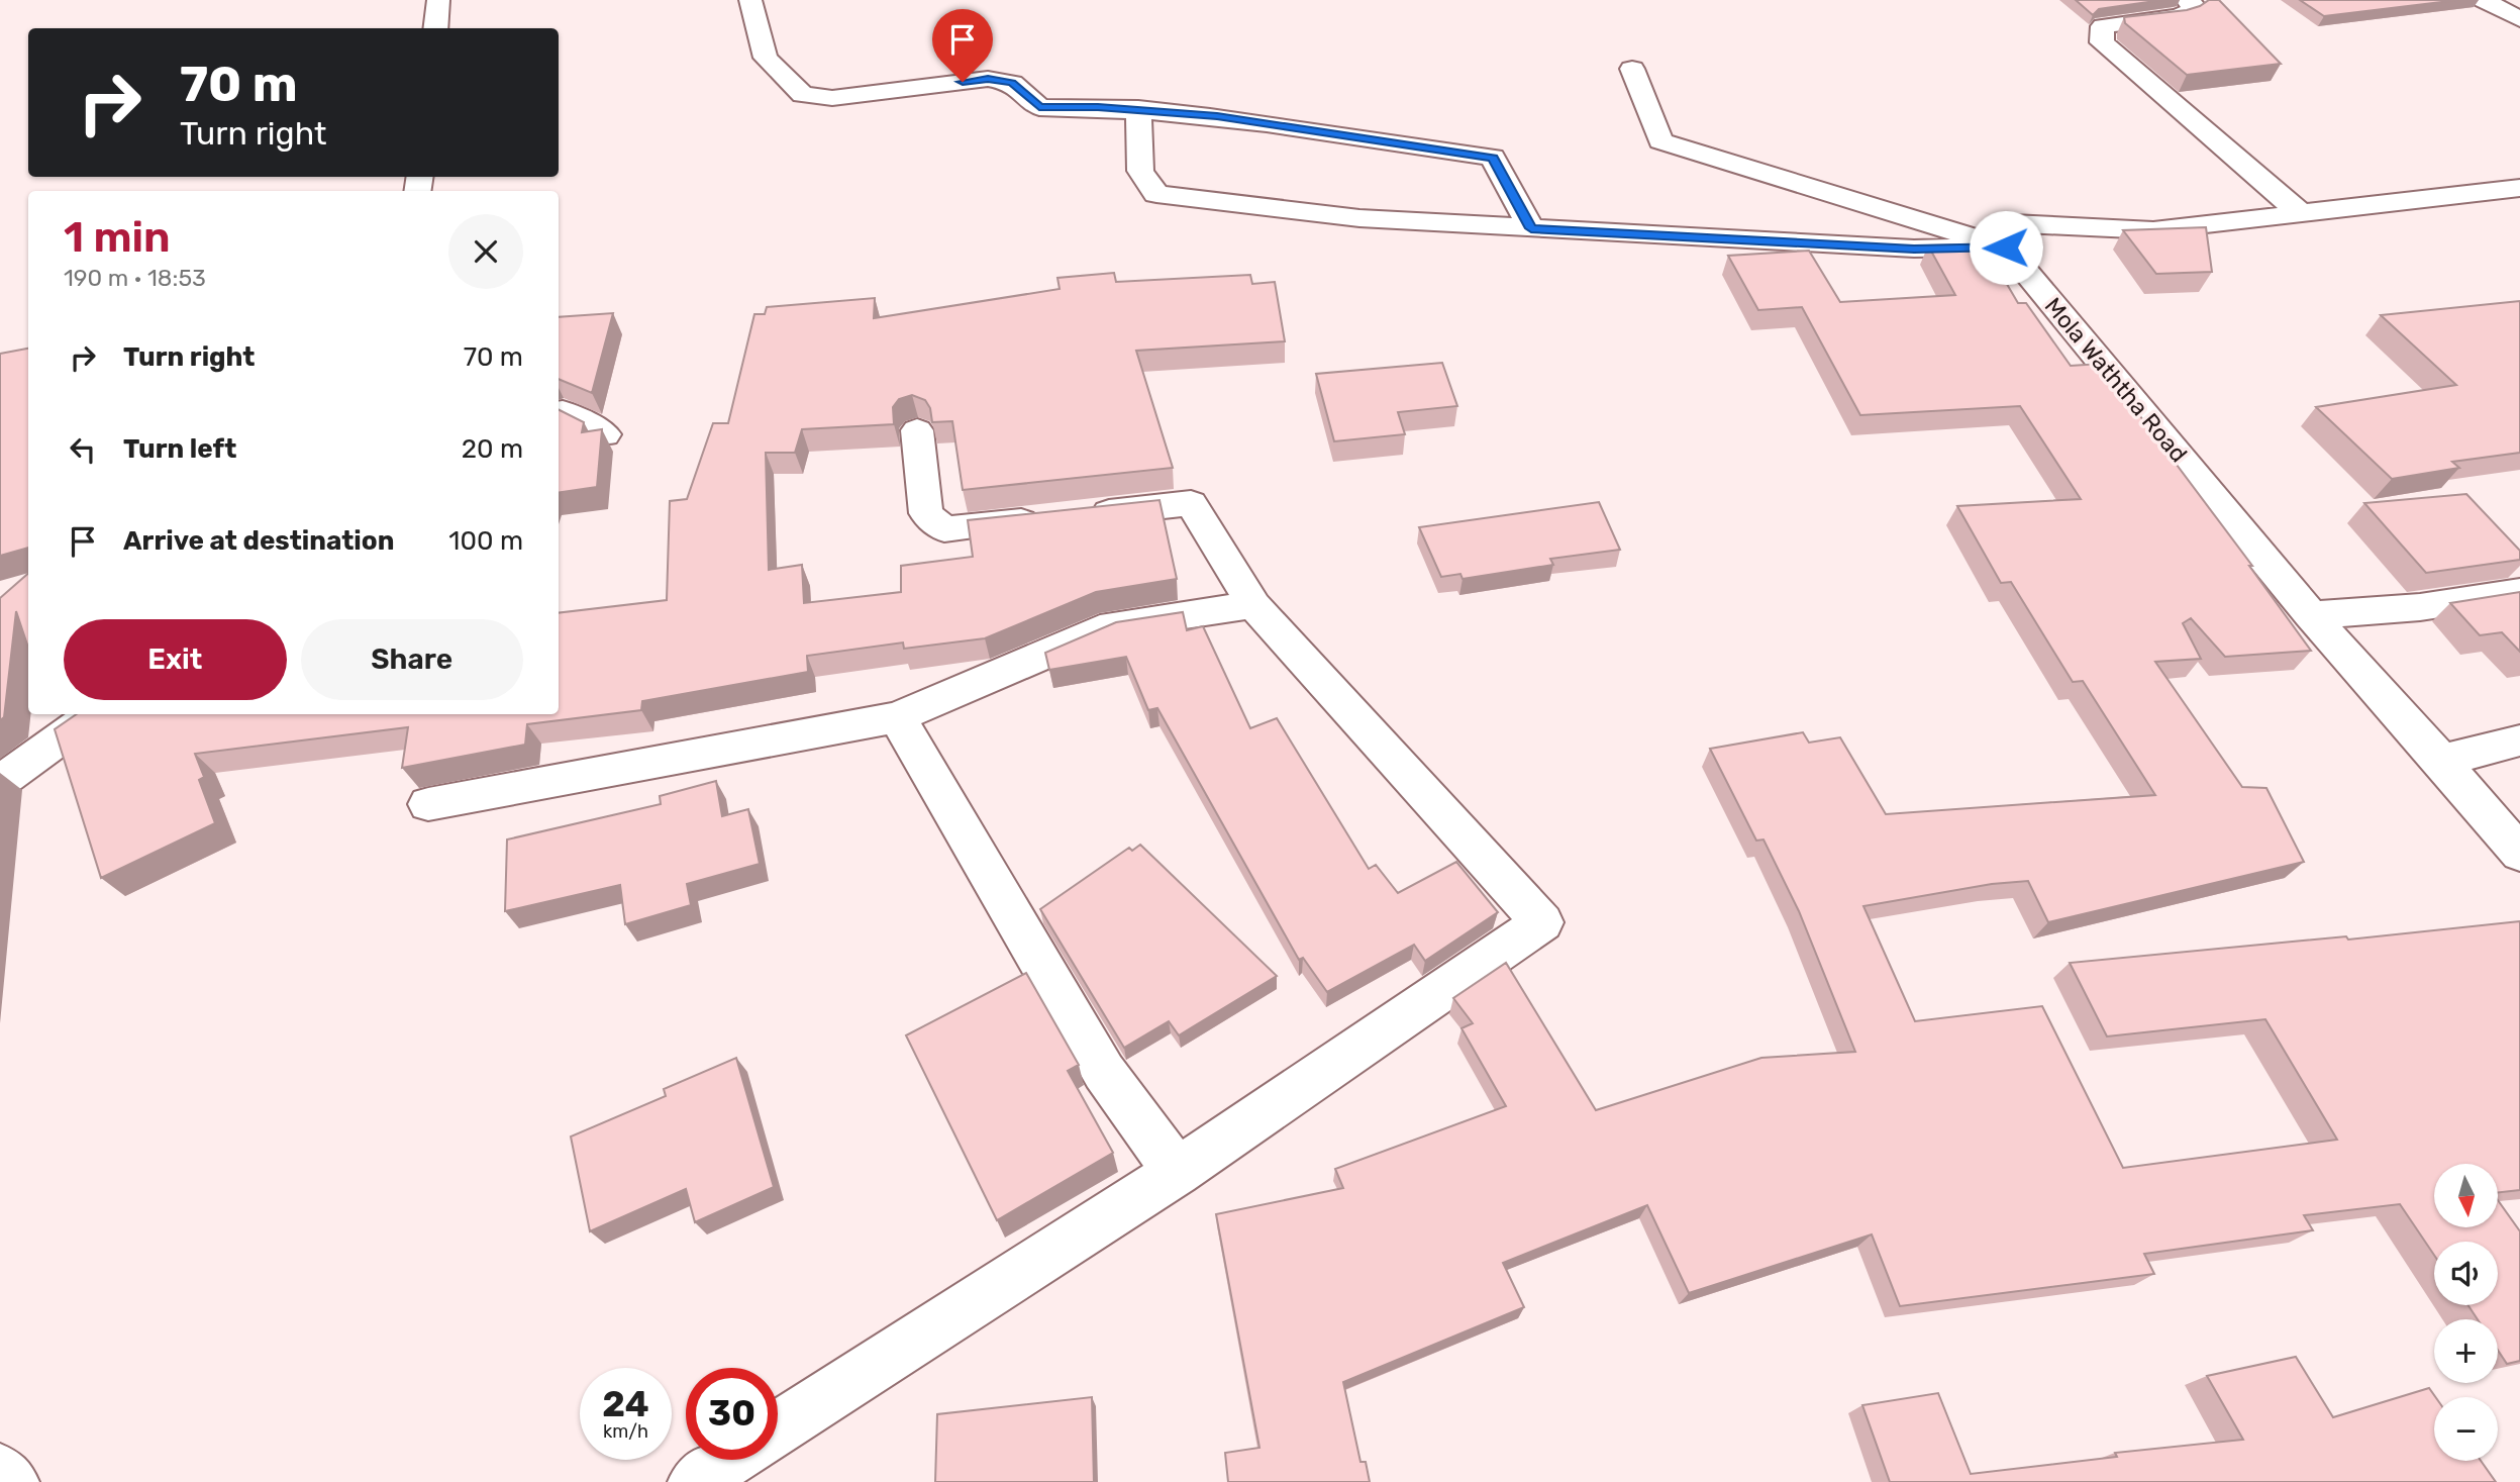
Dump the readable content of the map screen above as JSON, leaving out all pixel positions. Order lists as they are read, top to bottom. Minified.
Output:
{"streets":{"street":["Mola Waththa Road"]},"north":"bottom","page":{"turn":["70 m","Turn right"],"heading":["1 min","190 m · 18:53"],"list":[{"name":"Turn right","value":"70 m"},{"name":"Turn left","value":"20 m"},{"name":"Arrive at destination","value":"100 m"}],"buttons":["Exit","Share"],"map_buttons":["+","−"],"speed":"24 km/h","limit":"30"}}
